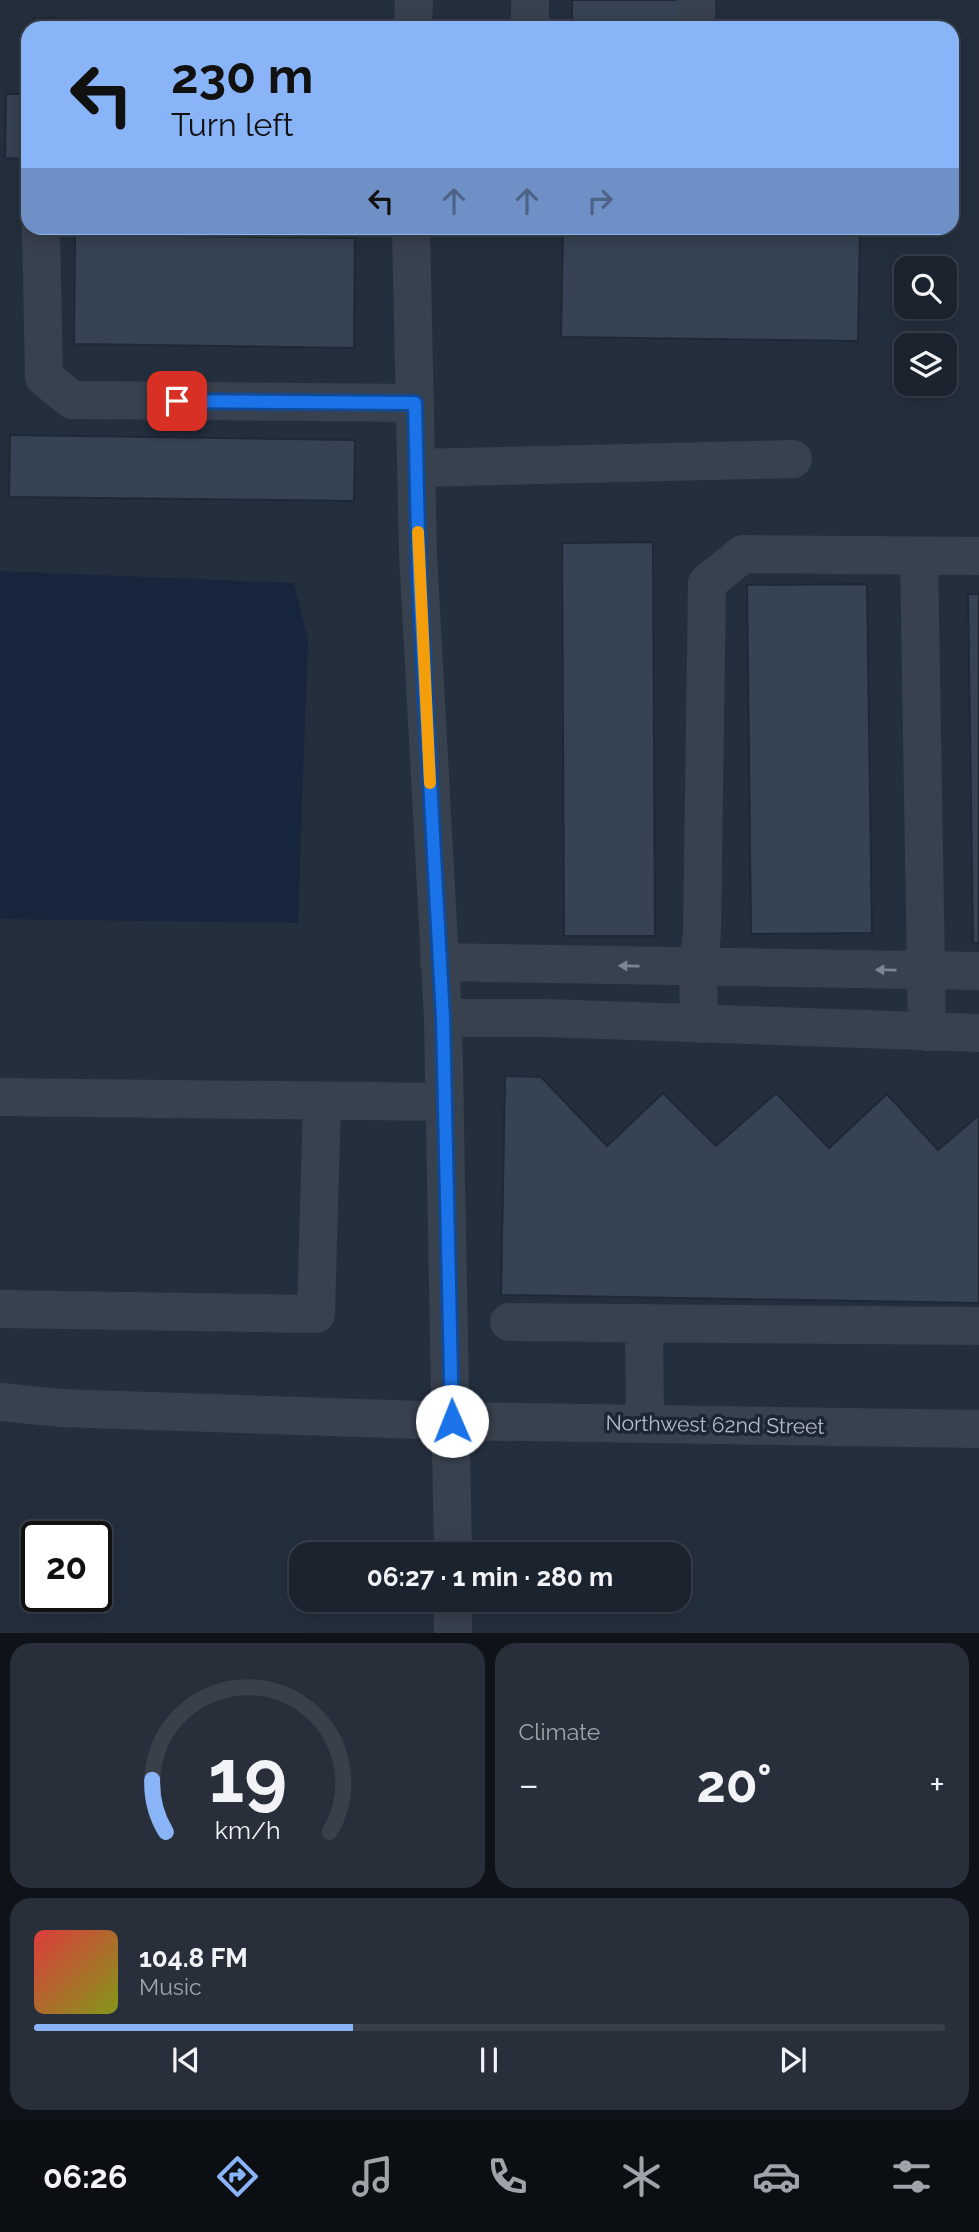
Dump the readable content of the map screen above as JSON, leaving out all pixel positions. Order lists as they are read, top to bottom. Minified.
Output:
{"streets":{"street":["Northwest 62nd Street"]},"page":{"turn":["230 m","Turn left"],"limit":"20","trip":"06:27 · 1 min · 280 m","tile":"Climate","heat":["−","20°","+"],"song":["104.8 FM","Music"],"tabs":"06:26","gauge":["19","km/h"]}}
